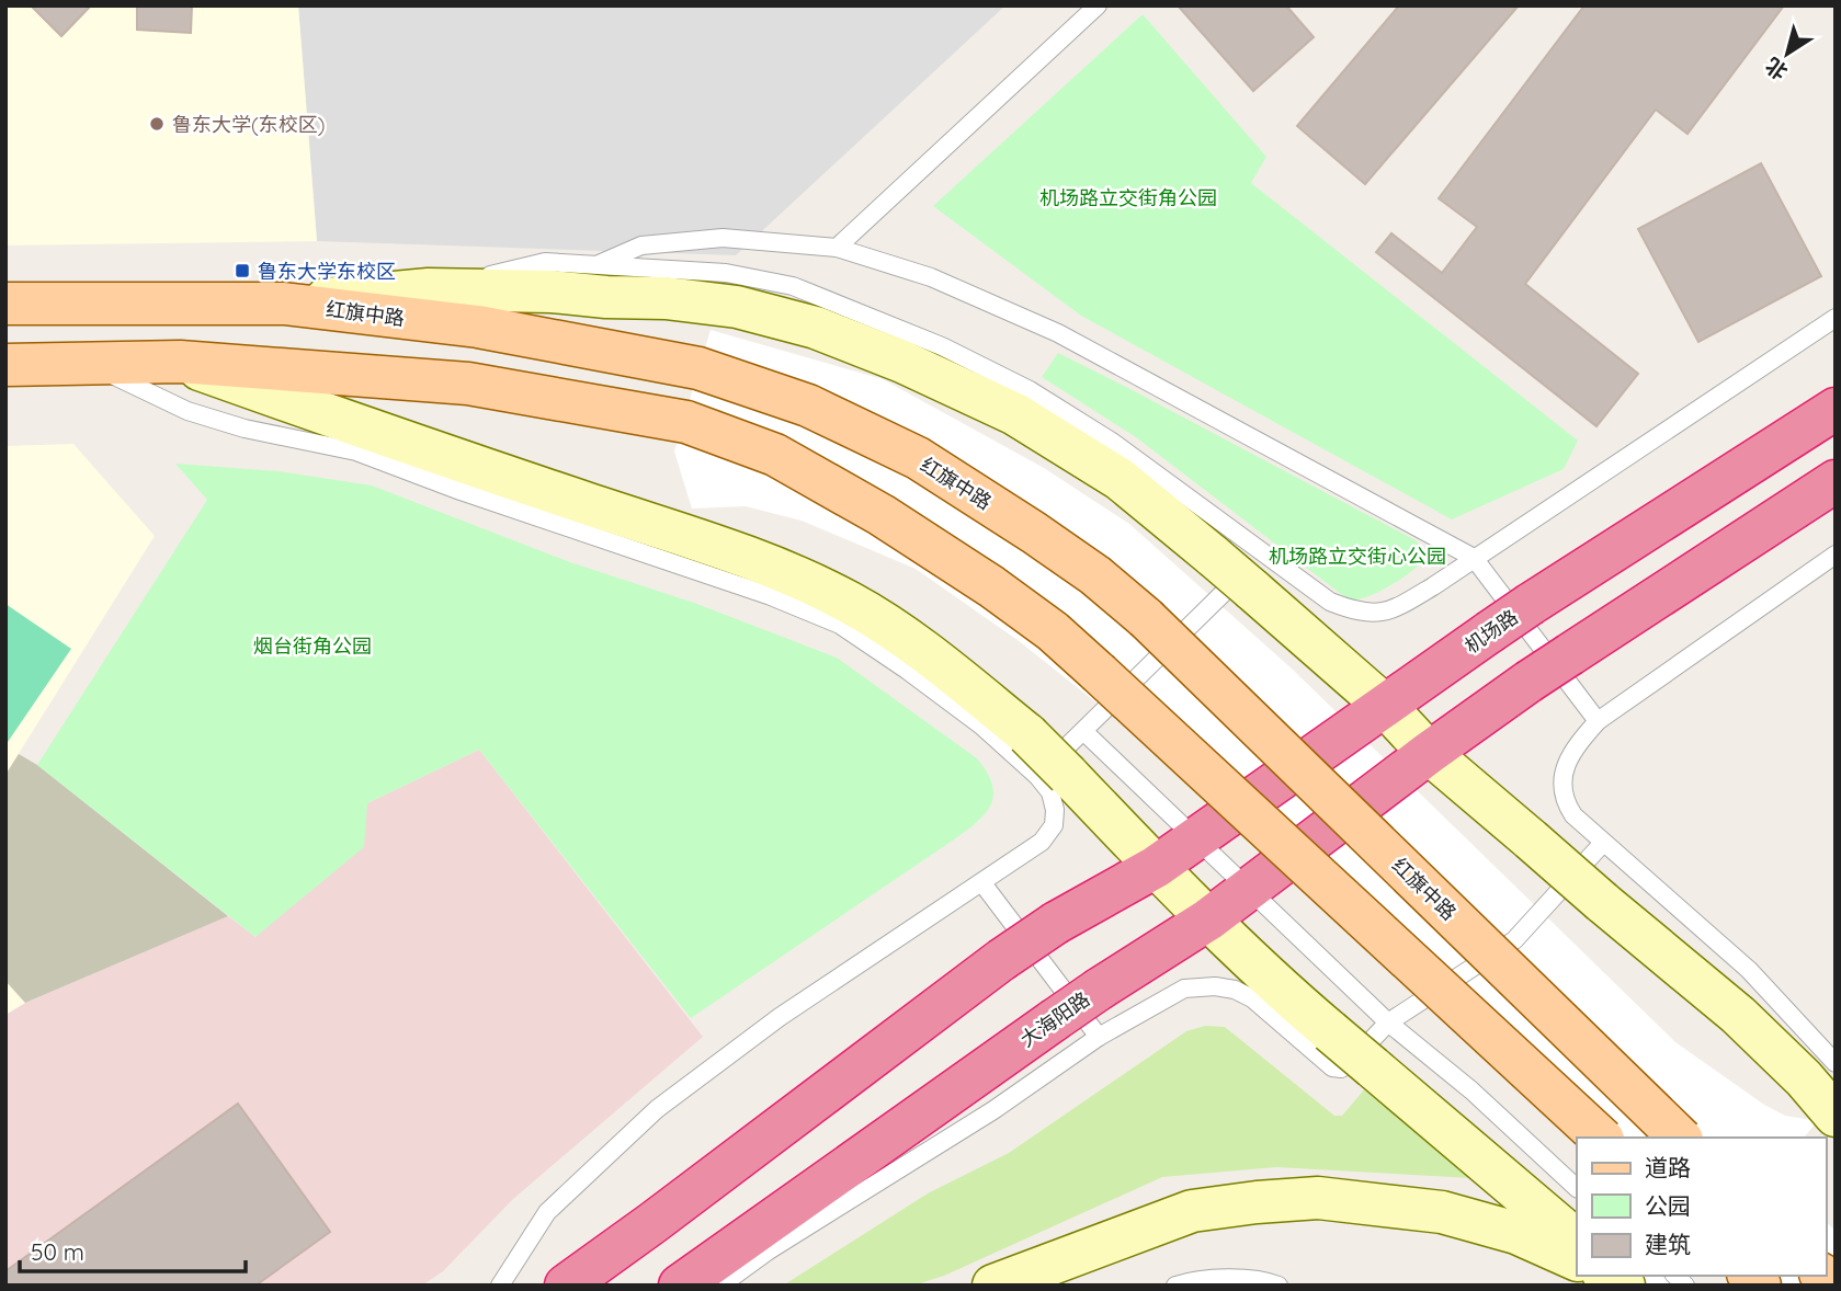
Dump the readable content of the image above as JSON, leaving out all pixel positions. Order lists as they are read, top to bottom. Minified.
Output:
{"streets":{"highway":["机场路","大海阳路"],"main road":["红旗中路"]},"parks":["机场路立交街角公园","机场路立交街心公园","烟台街角公园"],"places":{"other":["鲁东大学(东校区)"],"transit":["鲁东大学东校区"]},"legend":["道路","公园","建筑"],"scale_bar":"50 m","north":"bottom left"}
